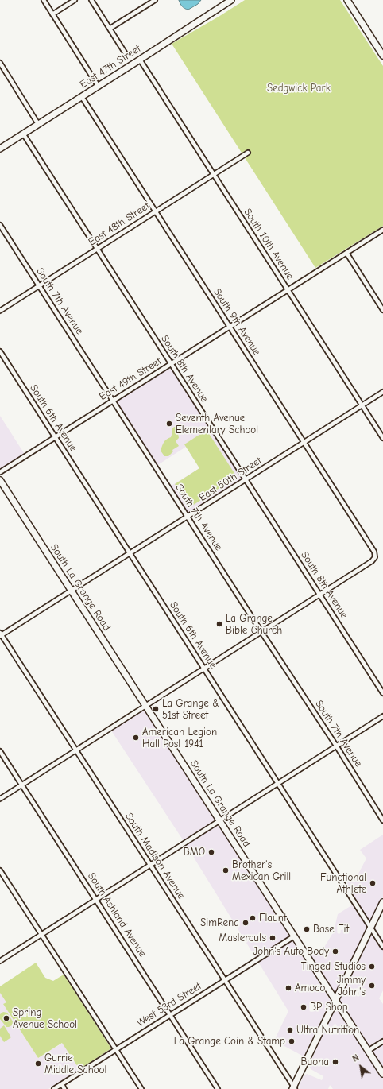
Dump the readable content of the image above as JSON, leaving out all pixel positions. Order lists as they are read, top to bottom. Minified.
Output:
{"streets":{"main road":["East 47th Street","South La Grange Road"],"street":["East 48th Street","South 10th Avenue","South 7th Avenue","South 9th Avenue","South 8th Avenue","East 49th Street","South 6th Avenue","East 50th Street","South Madison Avenue","South Ashland Avenue","West 53rd Street"]},"crossings":[["East 47th Street","South 10th Avenue"],["East 47th Street","South 9th Avenue"],["East 47th Street","South 8th Avenue"],["East 48th Street","South 10th Avenue"],["East 48th Street","South 7th Avenue"],["East 48th Street","South 9th Avenue"],["East 48th Street","South 8th Avenue"],["South 10th Avenue","East 49th Street"],["South 10th Avenue","East 50th Street"],["South 7th Avenue","East 49th Street"],["South 7th Avenue","East 50th Street"],["South 9th Avenue","South 8th Avenue"],["South 9th Avenue","East 49th Street"],["South 9th Avenue","East 50th Street"],["South 8th Avenue","East 49th Street"],["South 8th Avenue","East 50th Street"],["East 49th Street","South 6th Avenue"],["South 6th Avenue","East 50th Street"],["East 50th Street","South La Grange Road"],["East 50th Street","South Madison Avenue"],["South La Grange Road","West 53rd Street"],["South Madison Avenue","West 53rd Street"],["South Ashland Avenue","West 53rd Street"]],"parks":["Sedgwick Park"],"places":["Seventh Avenue Elementary School","La Grange Bible Church","La Grange & 51st Street","American Legion Hall Post 1941","BMO","Brother's Mexican Grill","Functional Athlete","Flaunt","SimRena","Base Fit","Mastercuts","John's Auto Body","Tinged Studios","Jimmy John's","Amoco","BP Shop","Spring Avenue School","Ultra Nutrition","La Grange Coin & Stamp","Buona","Gurrie Middle School"],"north":"top left"}
